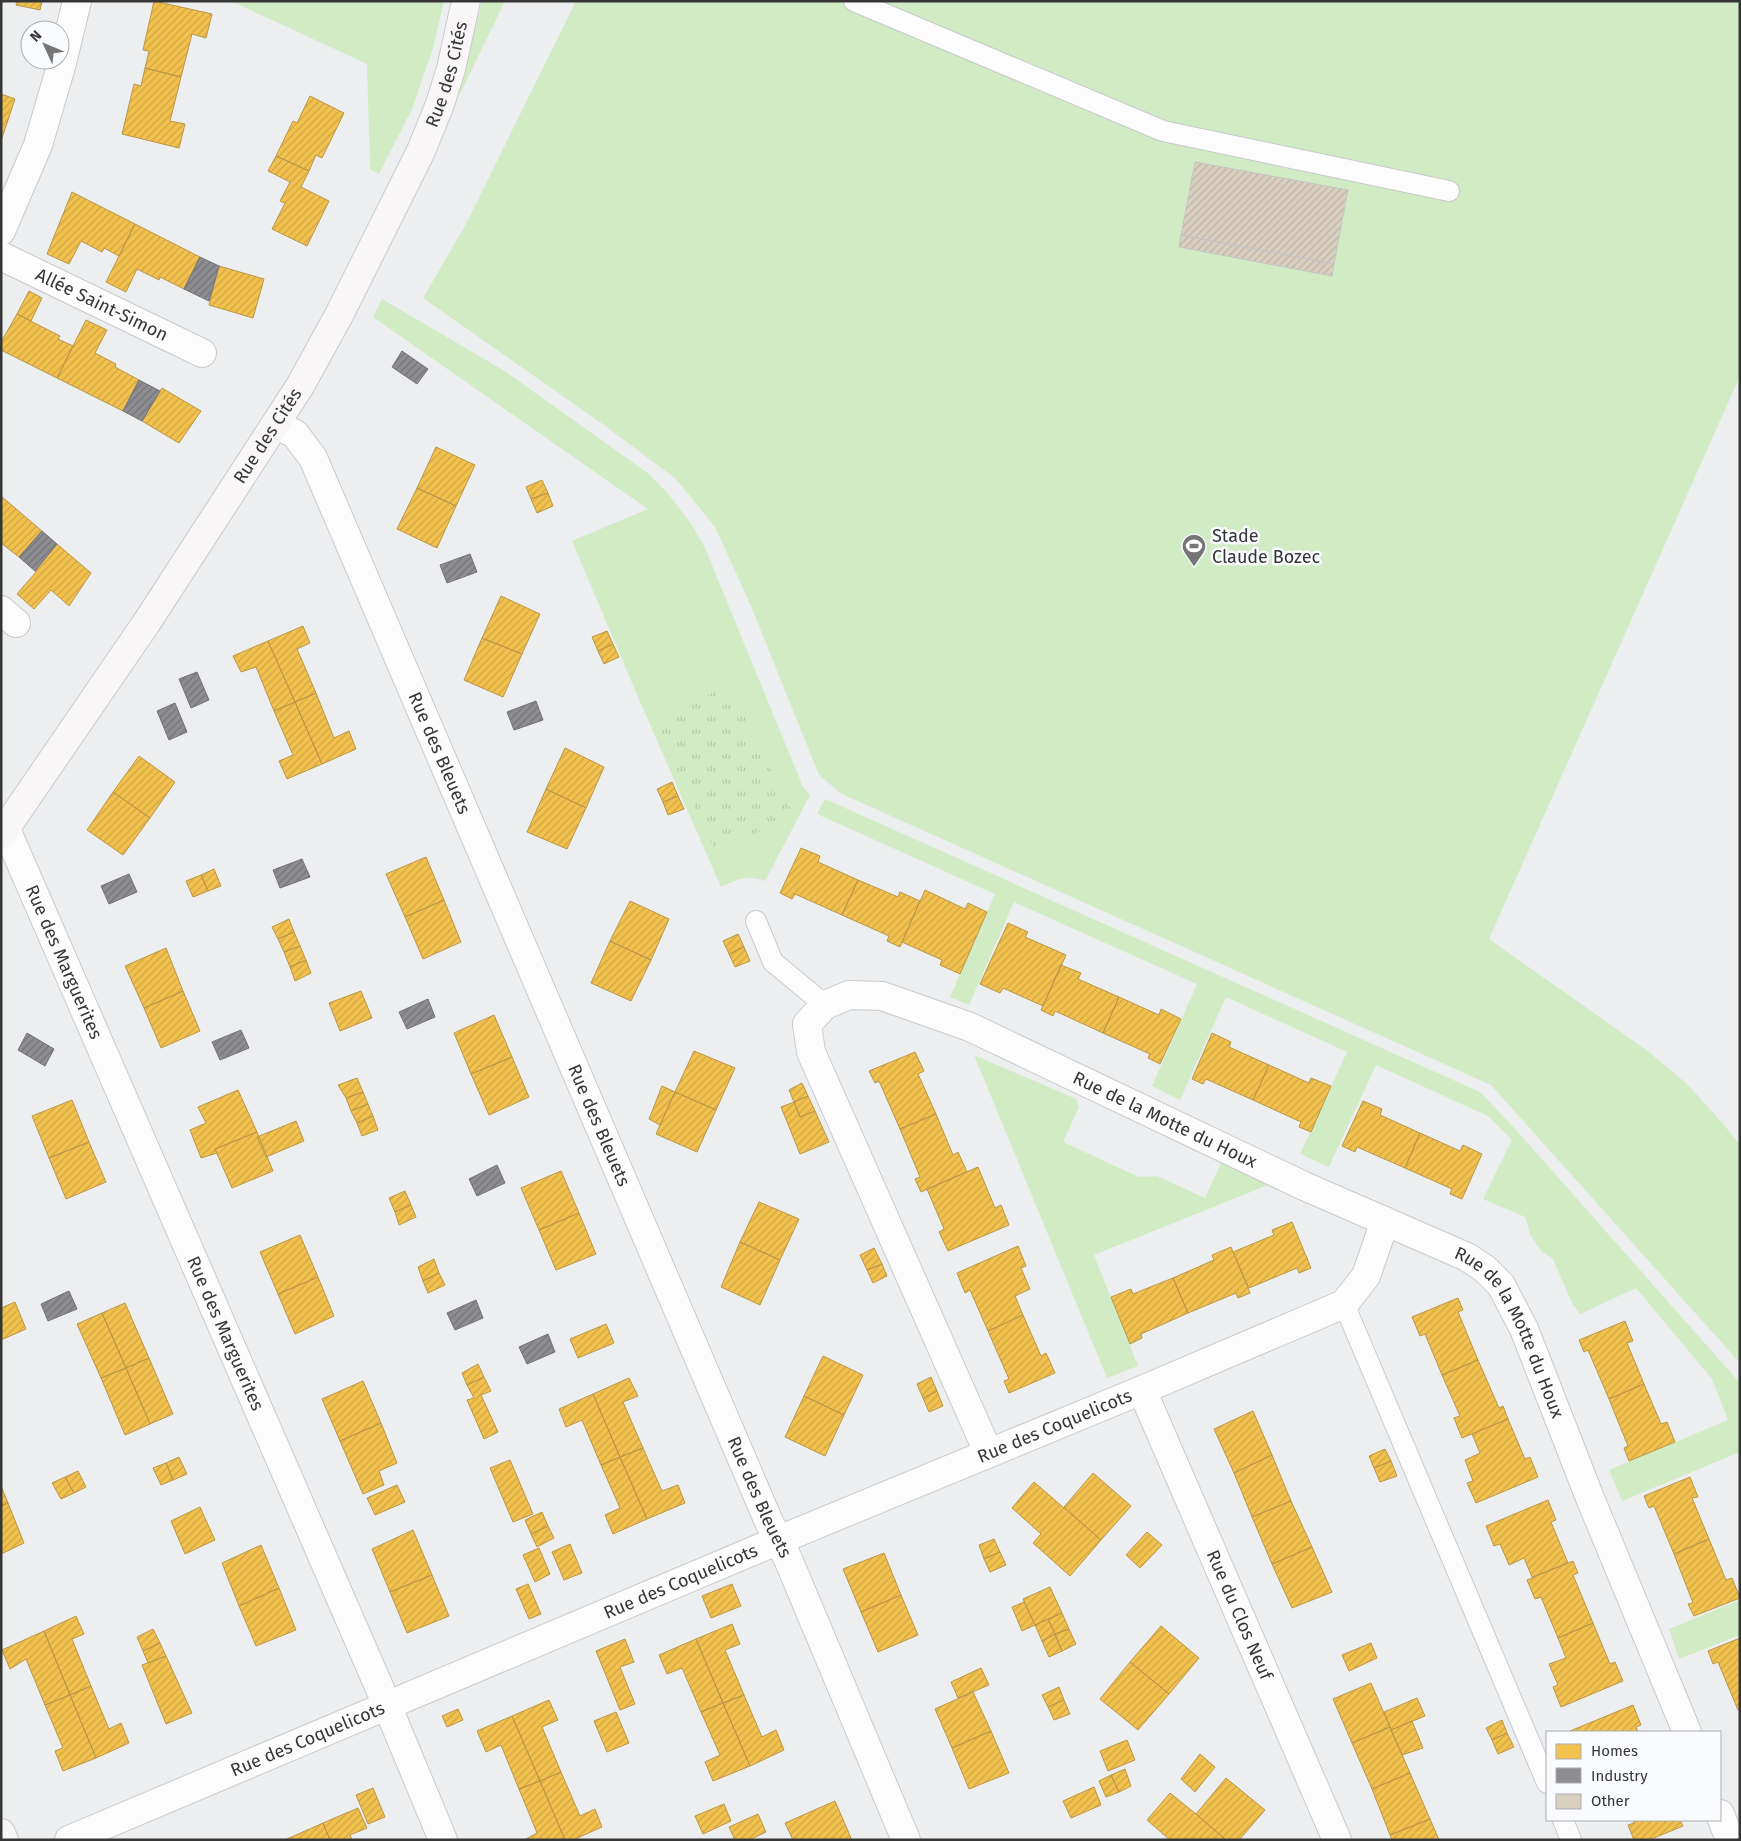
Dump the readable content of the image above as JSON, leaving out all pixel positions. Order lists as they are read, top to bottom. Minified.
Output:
{"streets":{"street":["Rue des Cités","Allée Saint-Simon","Rue des Bleuets","Rue des Marguerites","Rue de la Motte du Houx","Rue des Coquelicots","Rue du Clos Neuf"]},"crossings":[["Rue des Cités","Rue des Bleuets"],["Rue des Cités","Rue des Marguerites"],["Rue des Bleuets","Rue des Coquelicots"],["Rue des Marguerites","Rue des Coquelicots"],["Rue de la Motte du Houx","Rue des Coquelicots"],["Rue des Coquelicots","Rue du Clos Neuf"]],"places":{"sports":["Stade Claude Bozec"]},"legend":["Homes","Industry","Other"],"north":"top left"}
